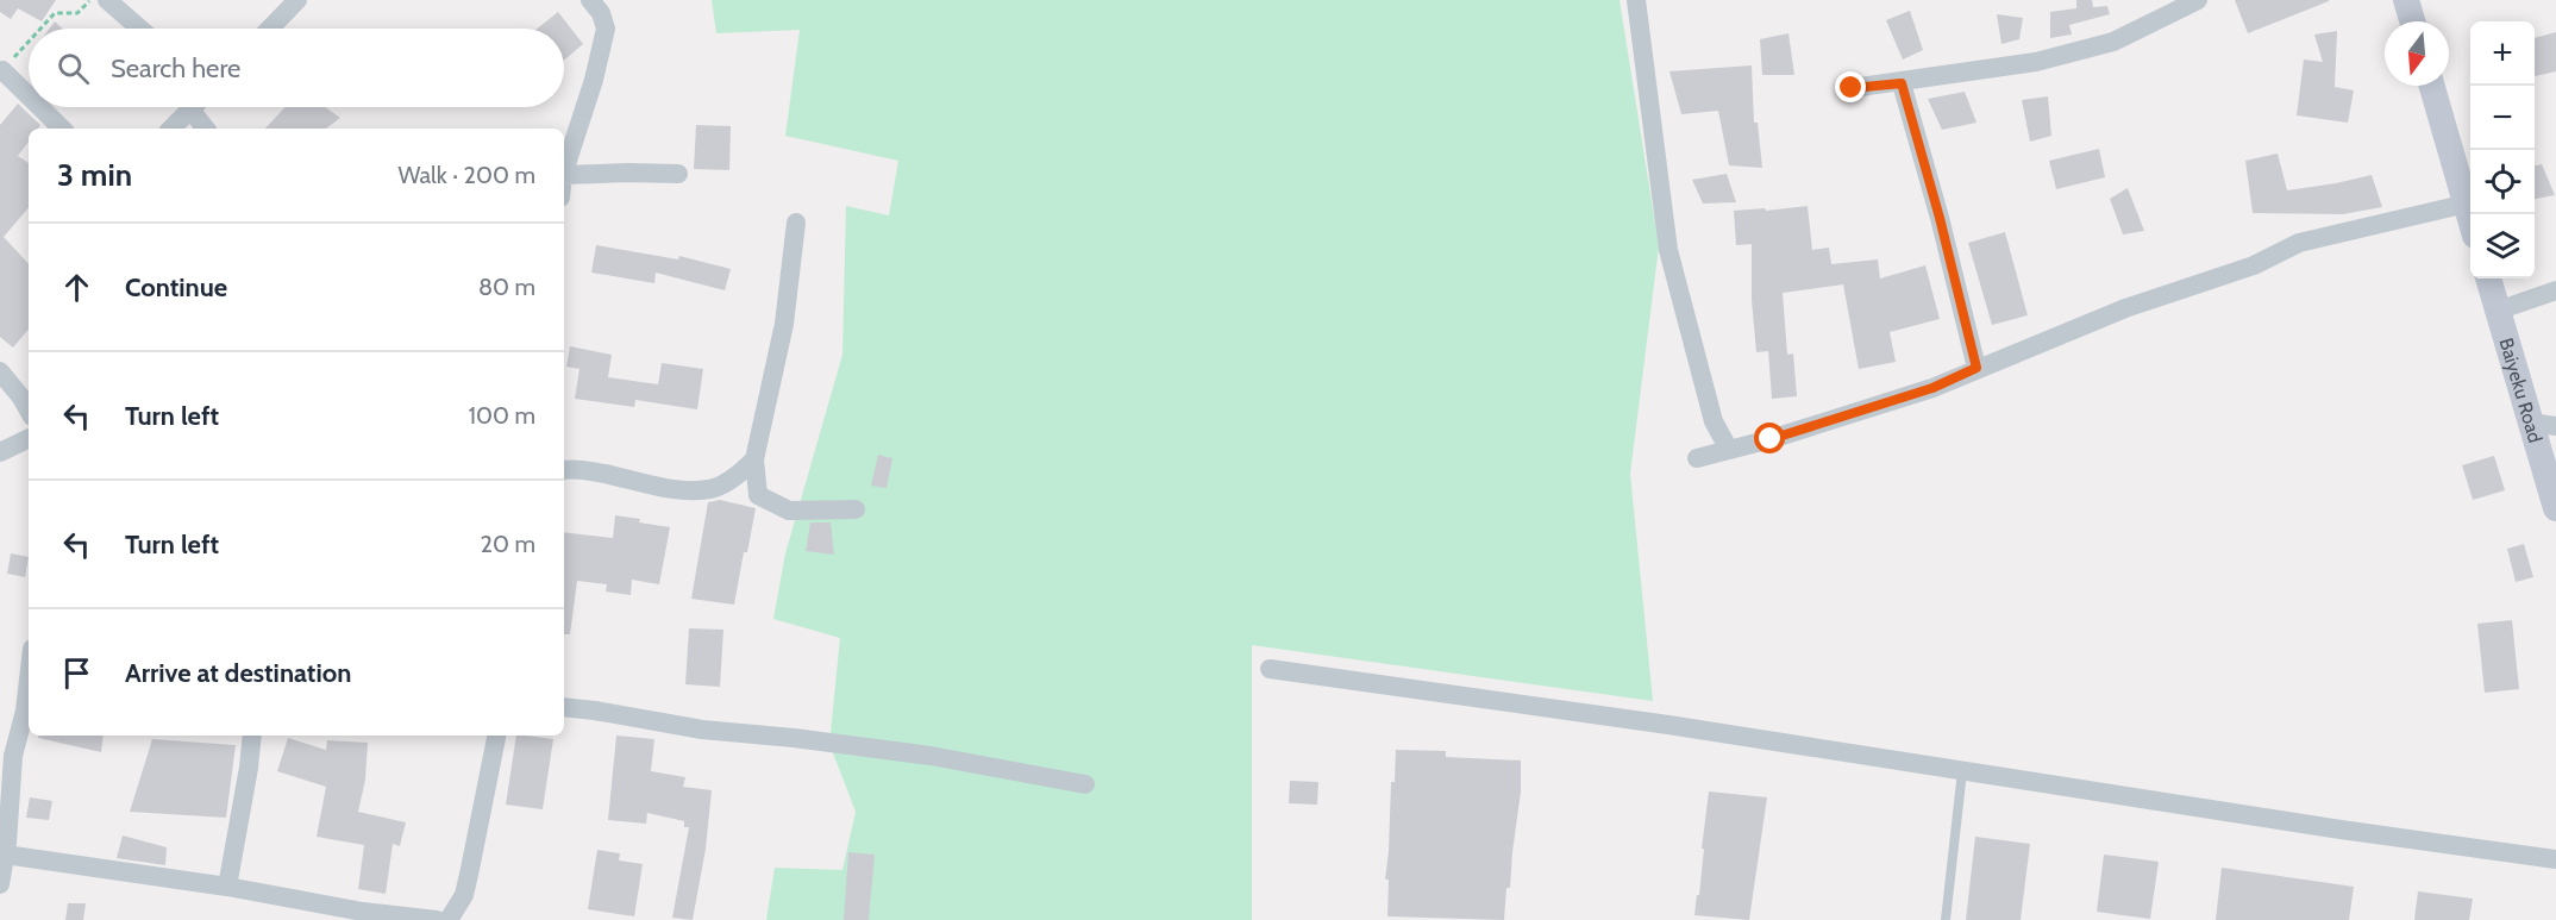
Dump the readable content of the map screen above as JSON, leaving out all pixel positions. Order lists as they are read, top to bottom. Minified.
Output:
{"streets":{"main road":["Baiyeku Road"]},"north":"bottom","page":{"map_buttons":["+","−"],"search":"Search here","heading":["3 min","Walk · 200 m"],"list":[["Continue","80 m"],["Turn left","100 m"],["Turn left","20 m"],"Arrive at destination"]}}
